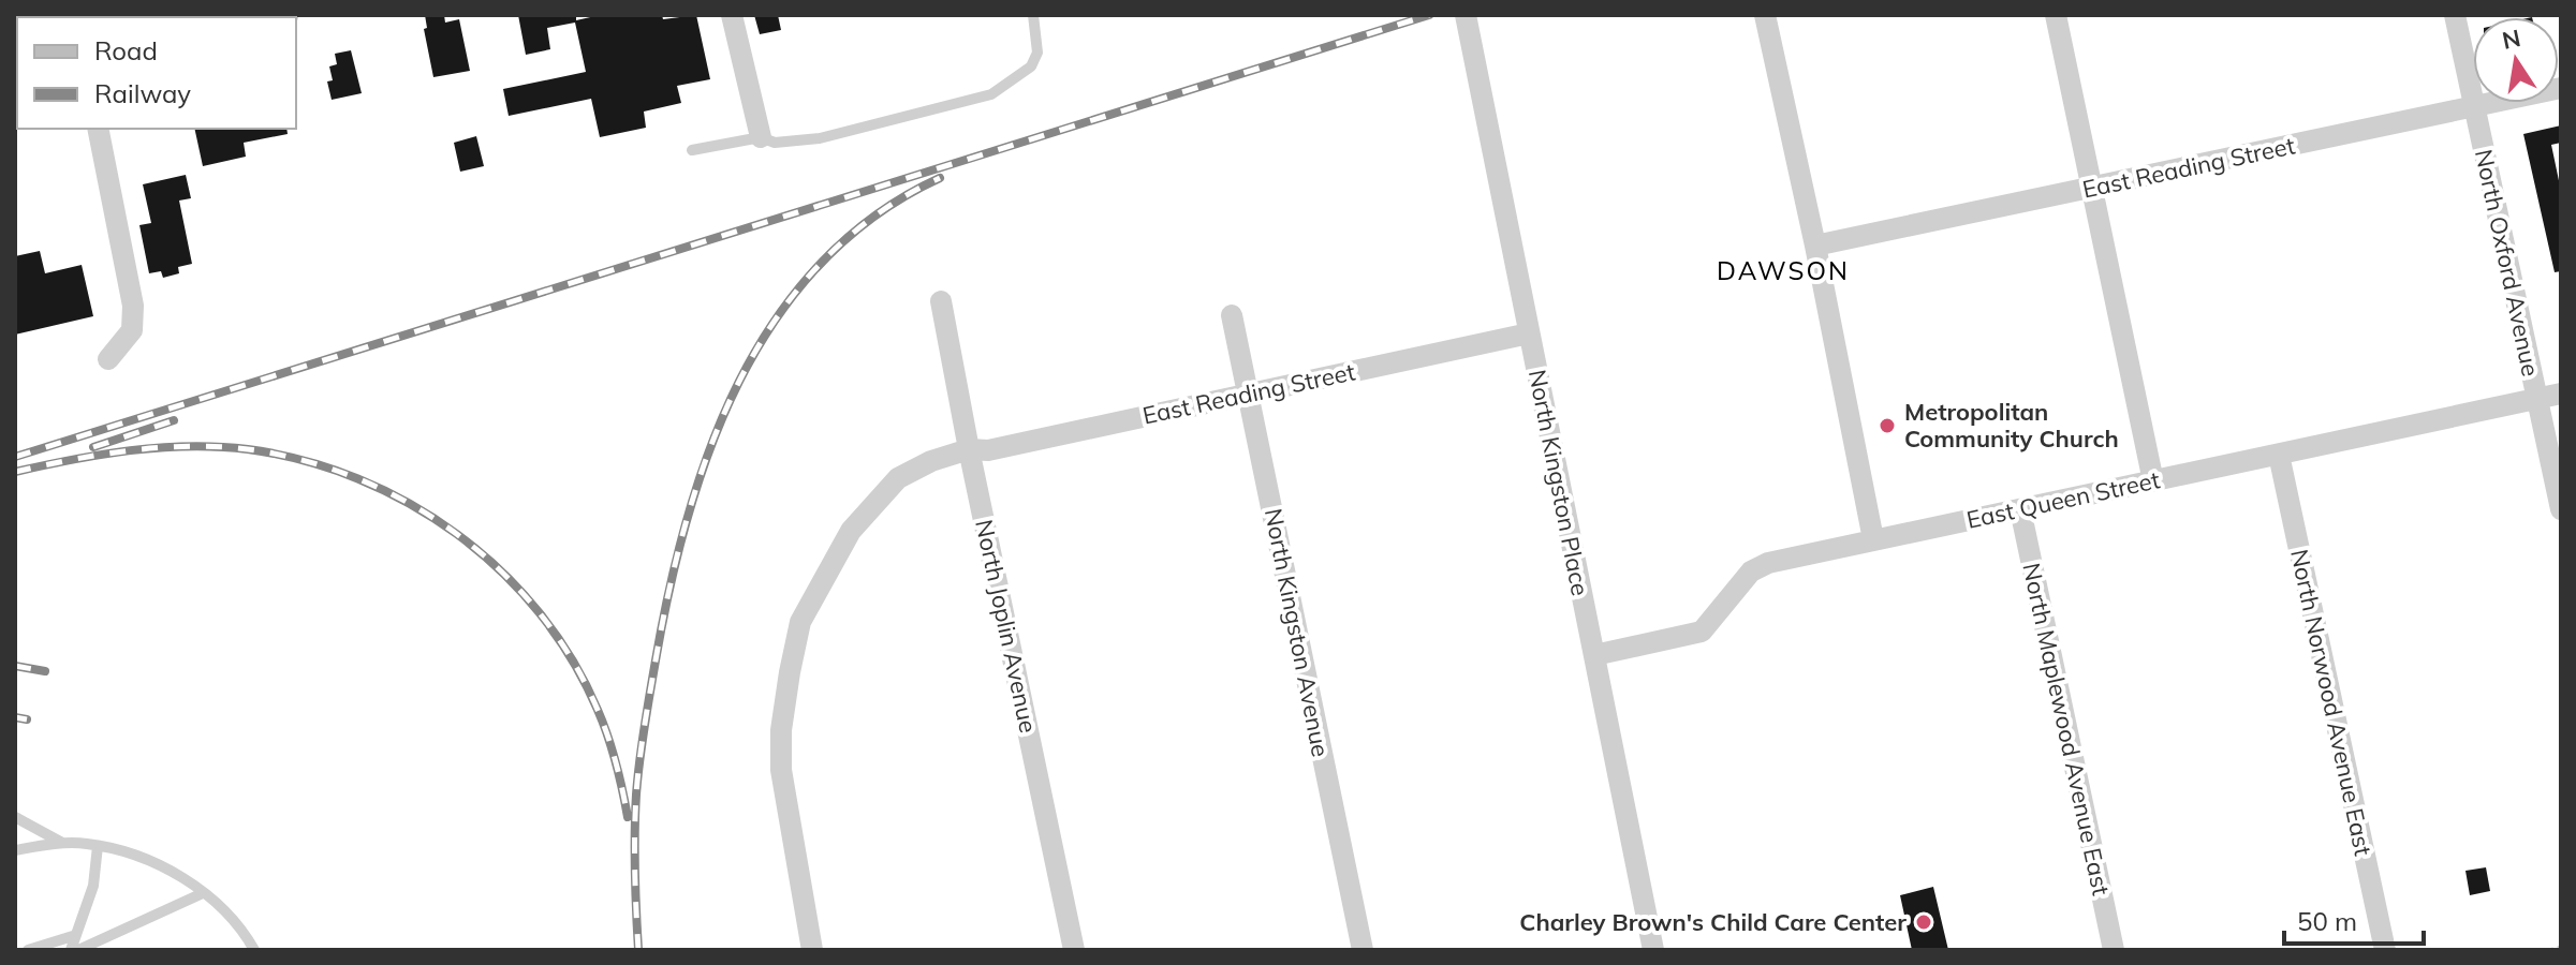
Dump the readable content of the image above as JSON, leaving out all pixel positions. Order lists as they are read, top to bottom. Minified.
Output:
{"streets":{"street":["East Reading Street","North Oxford Avenue","North Kingston Place","East Queen Street","North Joplin Avenue","North Kingston Avenue","North Norwood Avenue East","North Maplewood Avenue East"]},"crossings":[["East Reading Street","North Oxford Avenue"],["East Reading Street","North Kingston Place"],["East Reading Street","North Joplin Avenue"],["East Reading Street","North Kingston Avenue"],["North Oxford Avenue","East Queen Street"],["North Kingston Place","East Queen Street"],["East Queen Street","North Norwood Avenue East"],["East Queen Street","North Maplewood Avenue East"]],"districts":["DAWSON"],"places":["Metropolitan Community Church","Charley Brown's Child Care Center"],"legend":["Road","Railway"],"scale_bar":"50 m","north":"top"}
